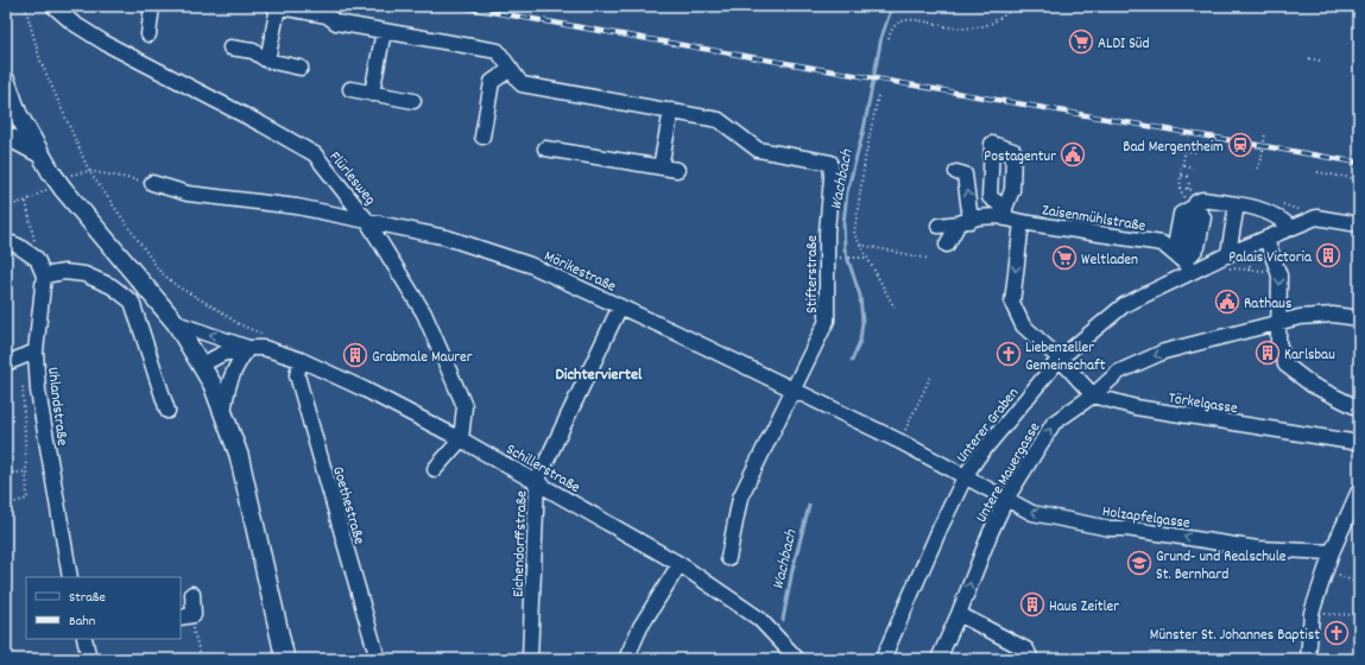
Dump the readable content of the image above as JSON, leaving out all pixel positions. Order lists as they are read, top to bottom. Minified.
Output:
{"streets":{"street":["Flürlesweg","Zaisenmühlstraße","Mörikestraße","Stifterstraße","Törkelgasse","Uhlandstraße","Unterer Graben","Schillerstraße","Untere Mauergasse","Goethestraße","Holzapfelgasse","Eichendorffstraße"]},"crossings":[["Flürlesweg","Mörikestraße"],["Flürlesweg","Schillerstraße"],["Zaisenmühlstraße","Unterer Graben"],["Mörikestraße","Stifterstraße"],["Mörikestraße","Unterer Graben"],["Mörikestraße","Holzapfelgasse"],["Mörikestraße","Eichendorffstraße"],["Törkelgasse","Untere Mauergasse"],["Unterer Graben","Holzapfelgasse"],["Schillerstraße","Goethestraße"],["Schillerstraße","Eichendorffstraße"],["Untere Mauergasse","Holzapfelgasse"]],"one_way":["Zaisenmühlstraße","Holzapfelgasse"],"districts":["Dichterviertel"],"water":["Wachbach"],"places":{"supermarket":["ALDI Süd","Weltladen"],"station":["Bad Mergentheim"],"public building":["Postagentur","Rathaus"],"building":["Palais Victoria","Karlsbau","Grabmale Maurer","Haus Zeitler"],"church":["Liebenzeller Gemeinschaft","Münster St. Johannes Baptist"],"school or university":["Grund- und Realschule St. Bernhard"]},"legend":["Straße","Bahn"]}
